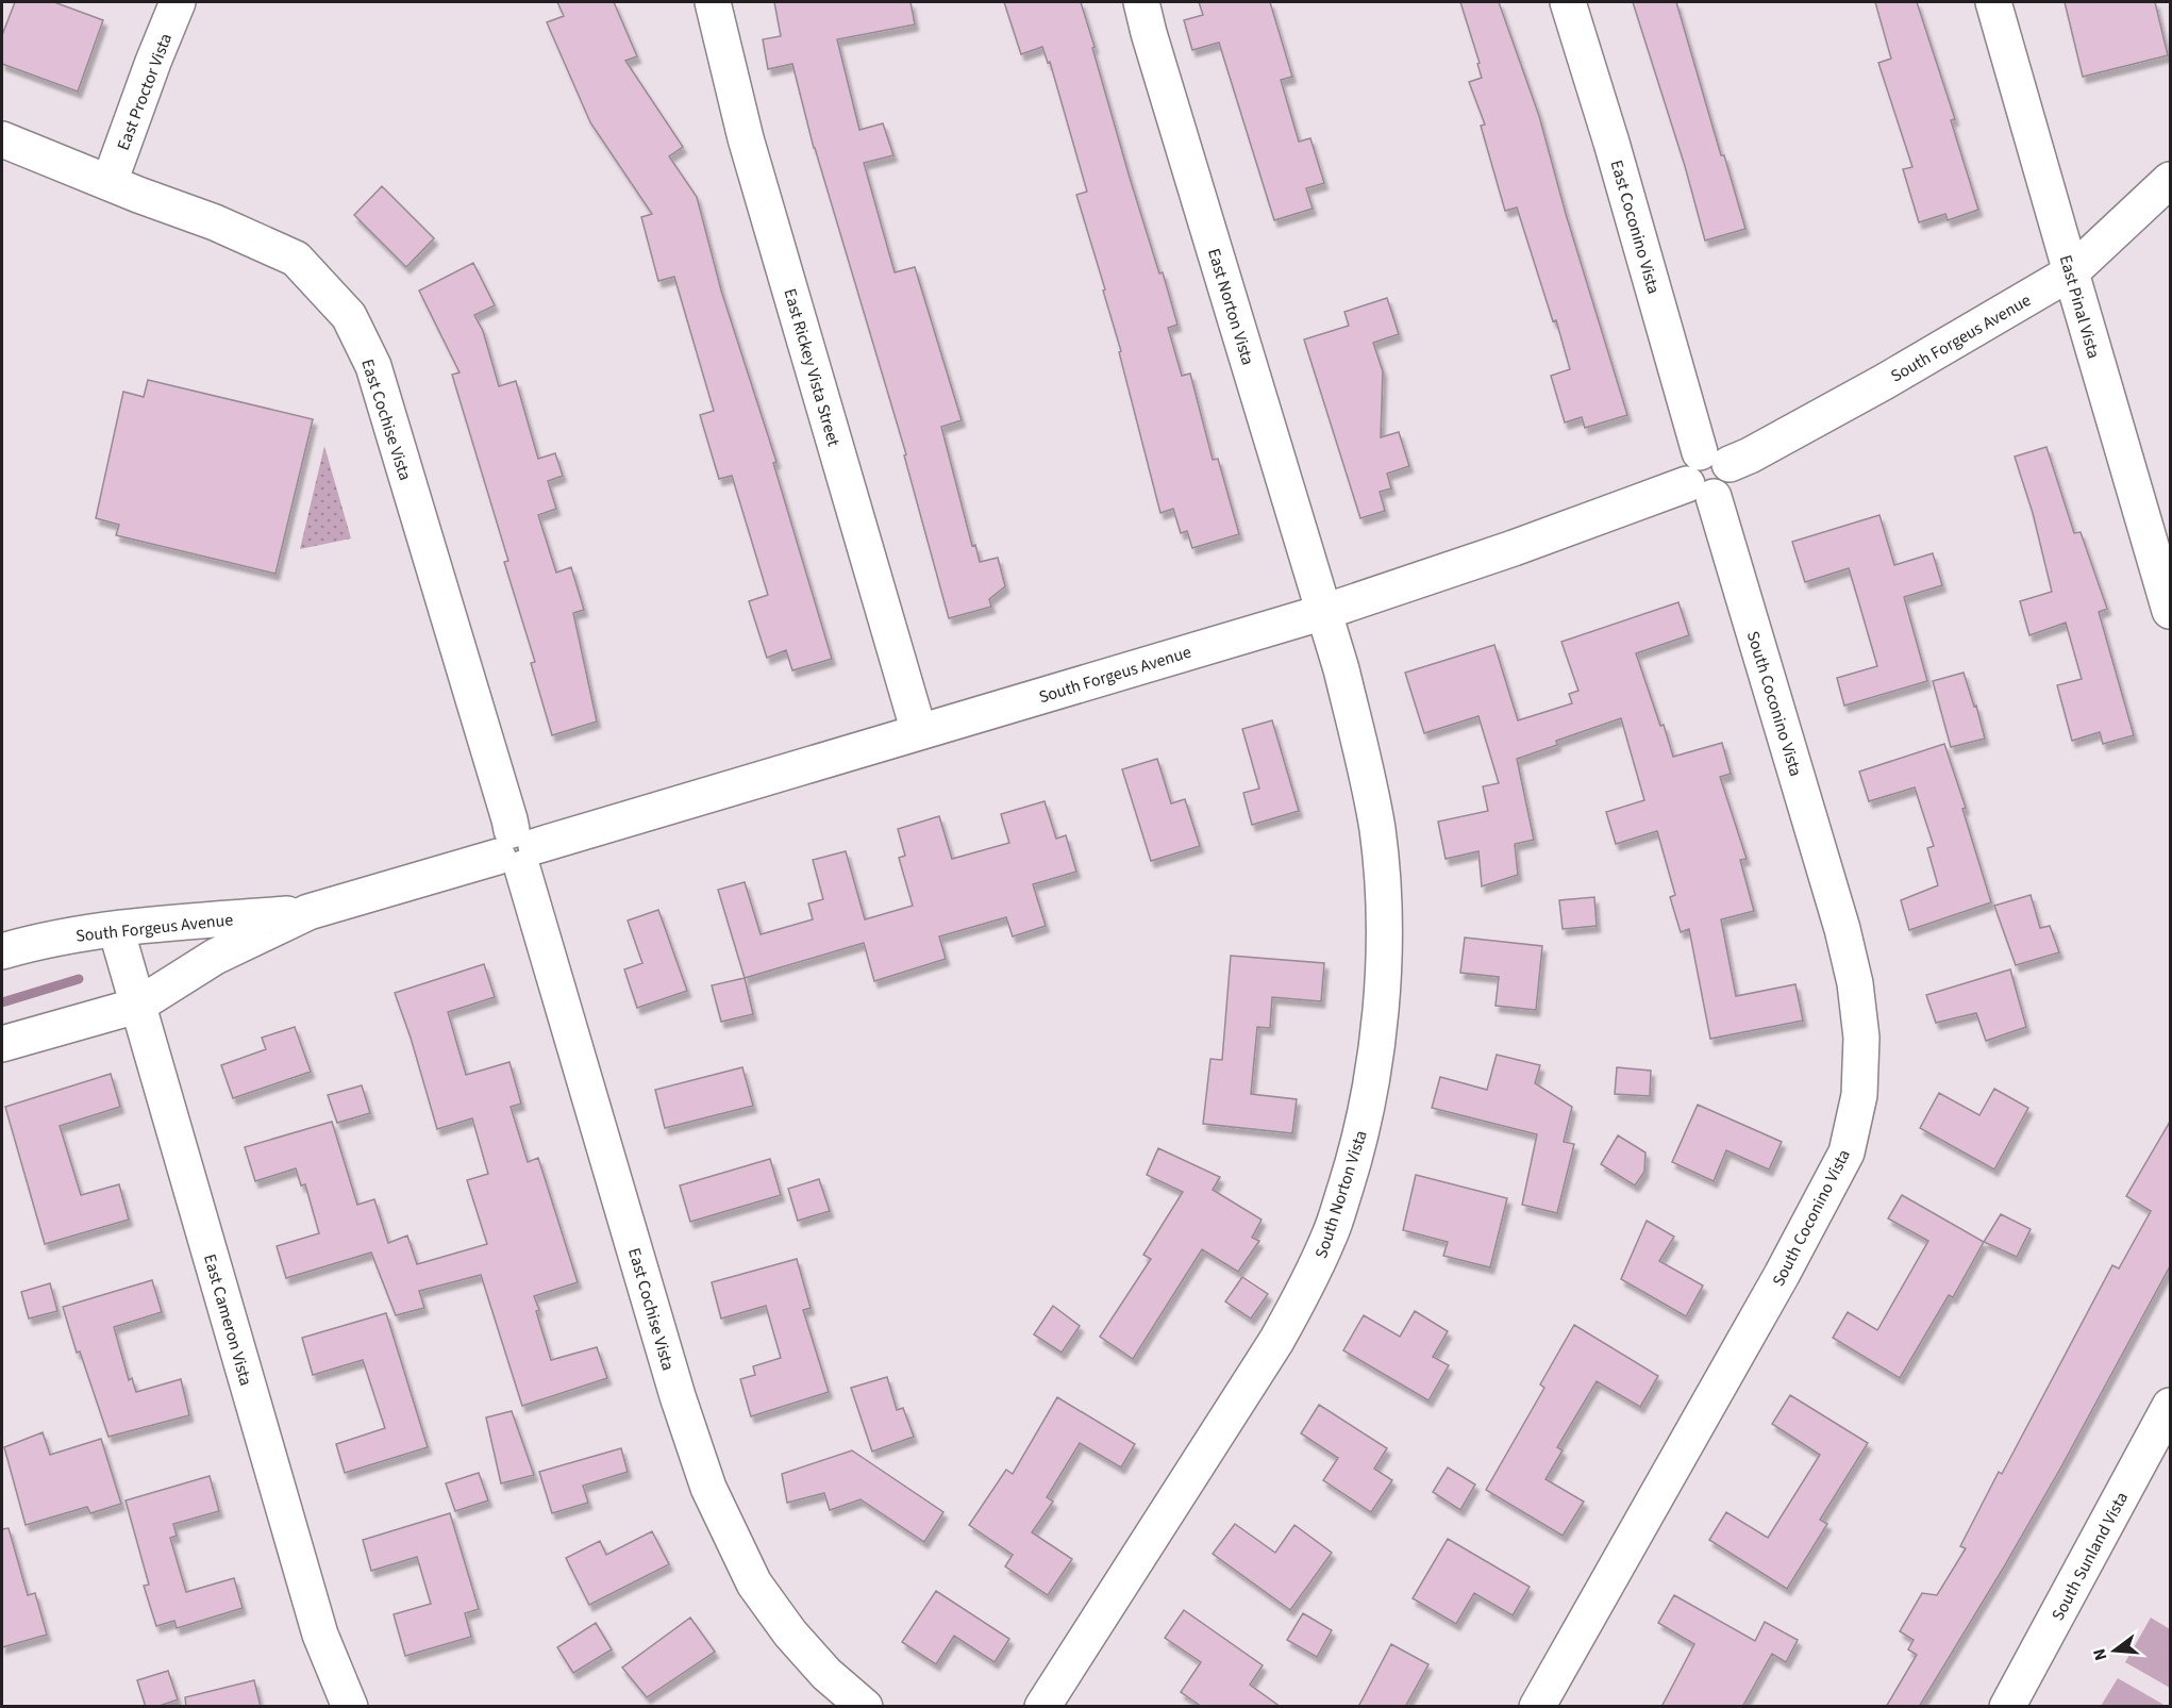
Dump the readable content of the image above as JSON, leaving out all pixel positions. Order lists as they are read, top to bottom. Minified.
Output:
{"streets":{"street":["East Proctor Vista","East Coconino Vista","East Norton Vista","East Pinal Vista","South Forgeus Avenue","East Rickey Vista Street","East Cochise Vista","South Coconino Vista","South Norton Vista","East Cameron Vista","South Sunland Vista"]},"crossings":[["East Proctor Vista","East Cochise Vista"],["East Coconino Vista","South Forgeus Avenue"],["East Norton Vista","South Forgeus Avenue"],["East Norton Vista","South Norton Vista"],["East Pinal Vista","South Forgeus Avenue"],["South Forgeus Avenue","East Rickey Vista Street"],["South Forgeus Avenue","East Cochise Vista"],["South Forgeus Avenue","South Coconino Vista"],["South Forgeus Avenue","South Norton Vista"],["South Forgeus Avenue","East Cameron Vista"]],"north":"left"}
